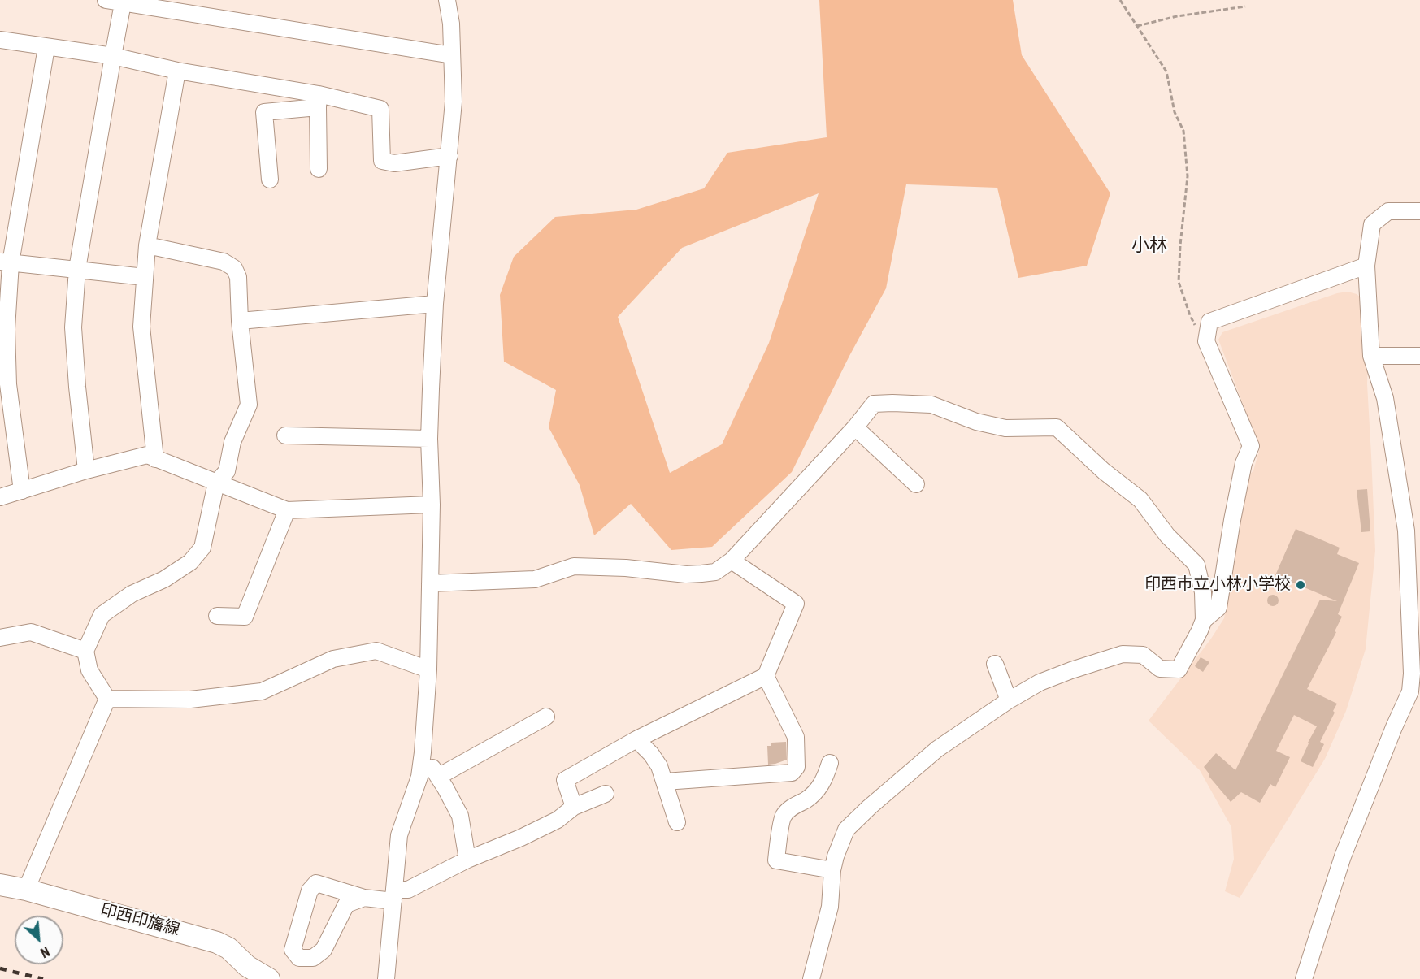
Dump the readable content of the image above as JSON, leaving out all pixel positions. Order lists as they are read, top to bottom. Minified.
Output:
{"streets":{"main road":["印西印旛線"]},"districts":["小林"],"places":["印西市立小林小学校"],"north":"bottom right"}
